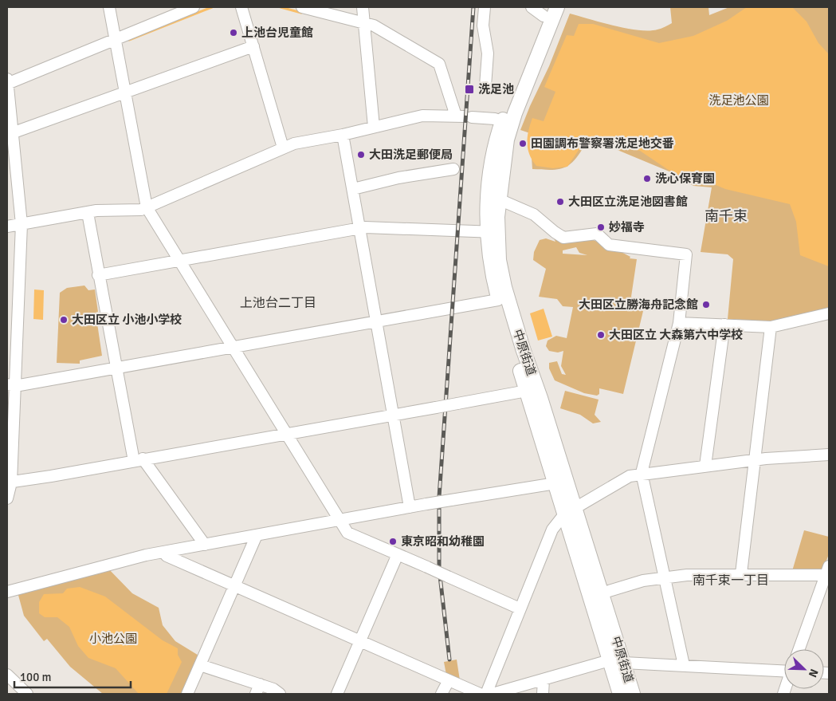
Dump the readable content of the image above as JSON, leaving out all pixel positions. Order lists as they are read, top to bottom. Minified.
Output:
{"streets":{"main road":["中原街道"]},"districts":["南千束","上池台二丁目","南千束一丁目"],"parks":["洗足池公園","小池公園"],"places":{"other":["上池台児童館","田園調布警察署洗足地交番","大田洗足郵便局","洗心保育園","大田区立洗足池図書館","妙福寺","大田区立勝海舟記念館","大田区立 小池小学校","大田区立 大森第六中学校","東京昭和幼稚園"],"transit":["洗足池"]},"scale_bar":"100 m","north":"bottom right"}
